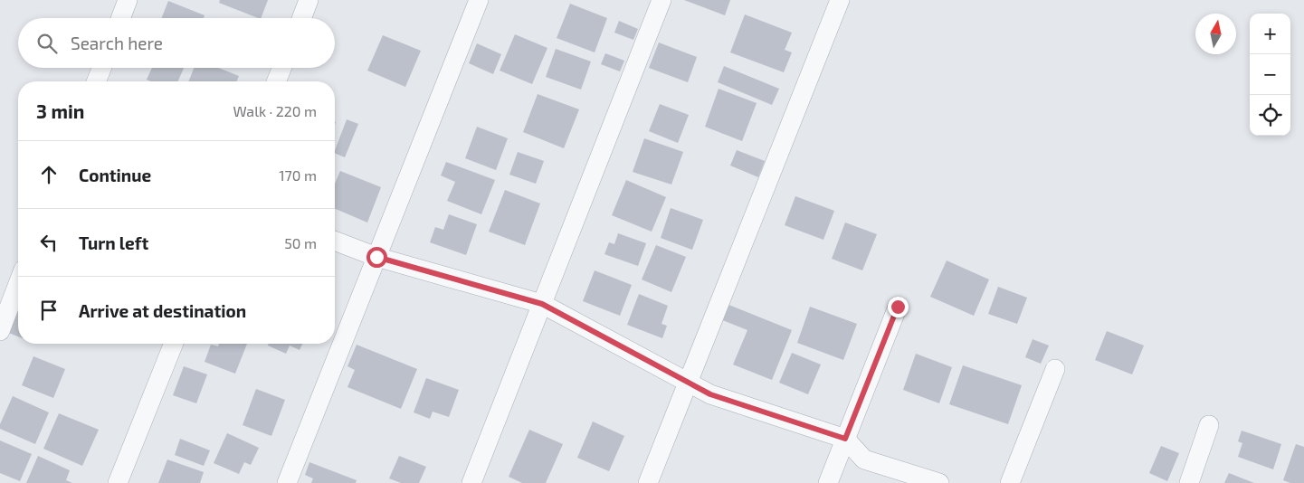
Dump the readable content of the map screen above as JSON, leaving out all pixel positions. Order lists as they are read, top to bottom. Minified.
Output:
{"north":"top","page":{"map_buttons":["+","−"],"search":"Search here","heading":["3 min","Walk · 220 m"],"list":[["Continue","170 m"],["Turn left","50 m"],"Arrive at destination"]}}
